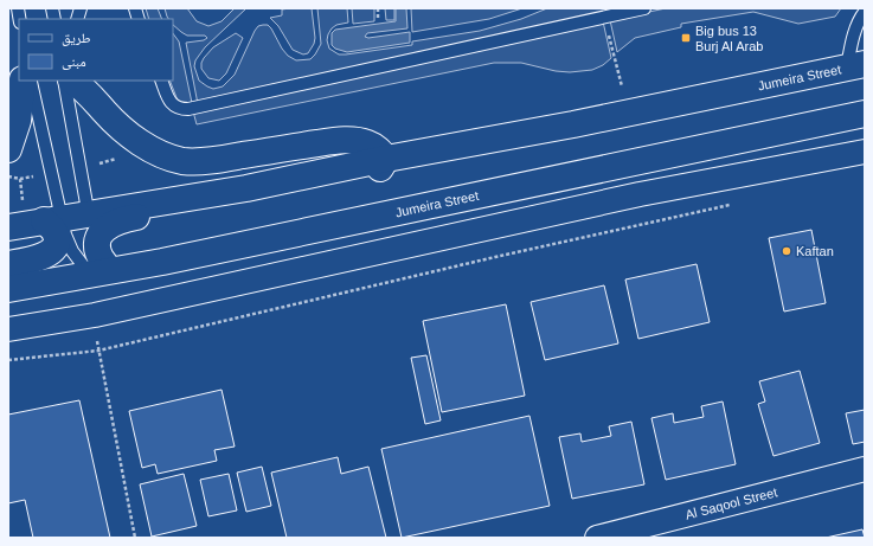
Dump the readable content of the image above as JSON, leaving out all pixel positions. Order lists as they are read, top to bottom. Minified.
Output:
{"streets":{"main road":["Jumeira Street"],"street":["Al Saqool Street"]},"places":{"transit":["Big bus 13 Burj Al Arab"],"other":["Kaftan"]},"legend":["طريق","مبنى"]}
